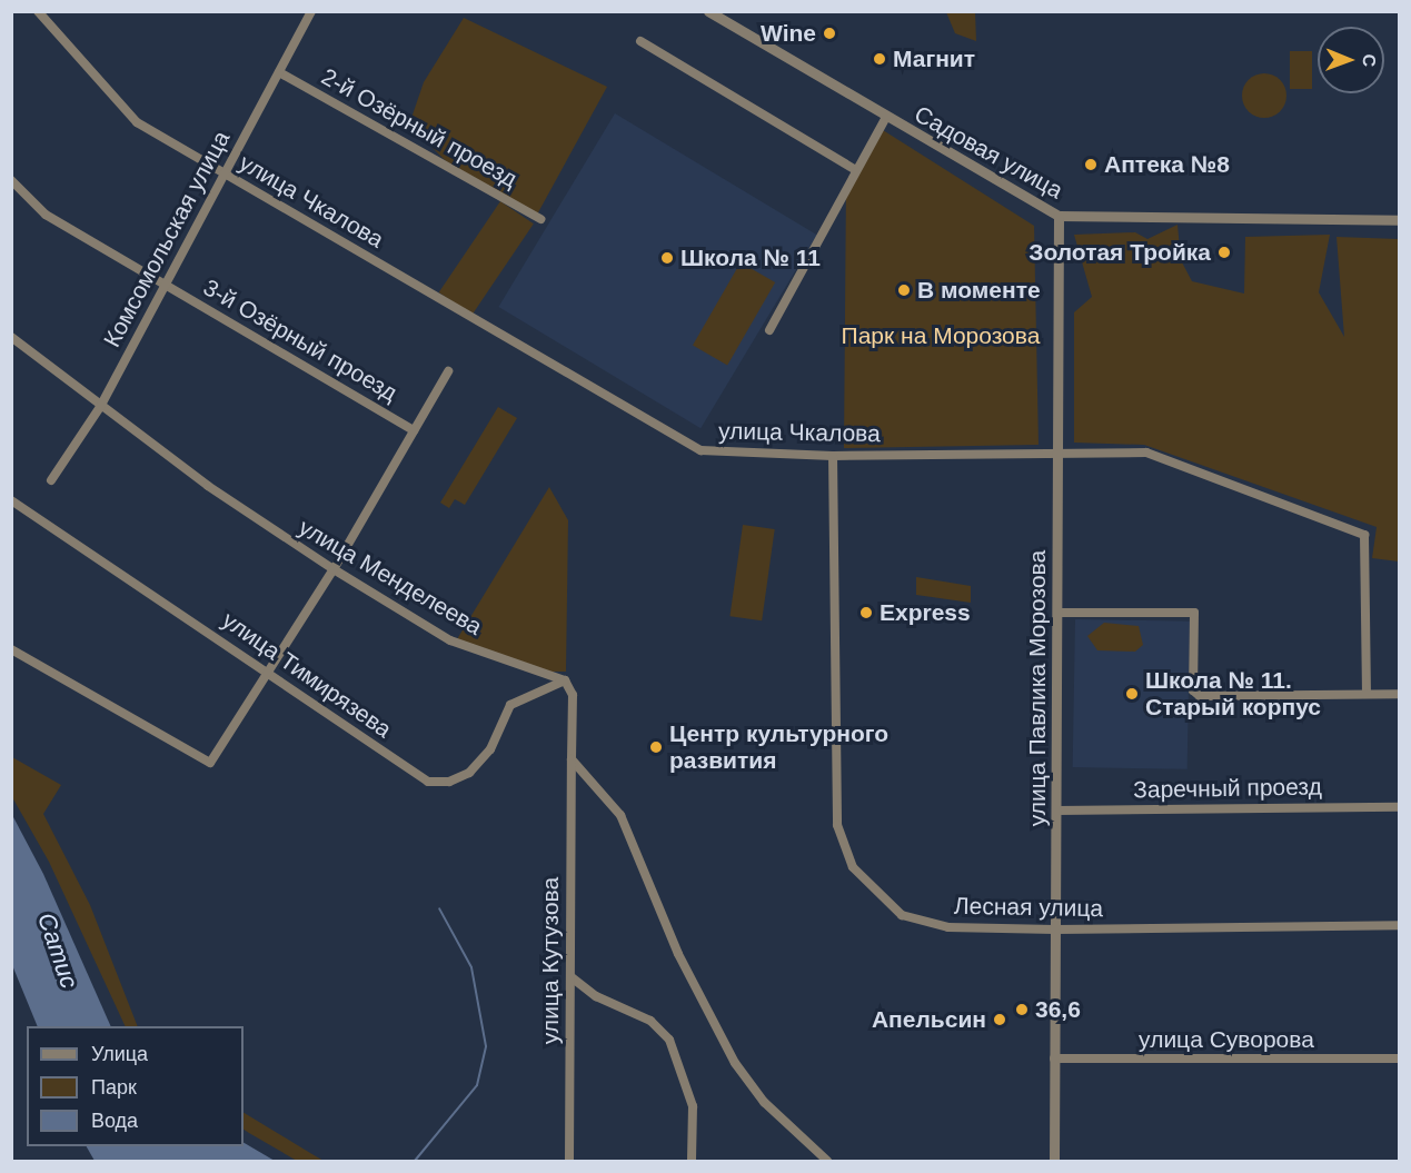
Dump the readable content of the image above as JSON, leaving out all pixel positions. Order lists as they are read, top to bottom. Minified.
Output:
{"streets":{"street":["2-й Озёрный проезд","Садовая улица","улица Чкалова","Комсомольская улица","3-й Озёрный проезд","улица Менделеева","улица Тимирязева","улица Павлика Морозова","Заречный проезд","Лесная улица","улица Кутузова","улица Суворова"]},"crossings":[["2-й Озёрный проезд","Комсомольская улица"],["Садовая улица","улица Павлика Морозова"],["улица Чкалова","Комсомольская улица"],["улица Чкалова","улица Павлика Морозова"],["улица Чкалова","Лесная улица"],["Комсомольская улица","3-й Озёрный проезд"],["Комсомольская улица","улица Менделеева"],["улица Менделеева","улица Тимирязева"],["улица Павлика Морозова","Заречный проезд"],["улица Павлика Морозова","Лесная улица"],["улица Павлика Морозова","улица Суворова"]],"water":["Сатис"],"parks":["Парк на Морозова"],"places":["Wine","Магнит","Аптека №8","Золотая Тройка","Школа № 11","В моменте","Express","Школа № 11. Старый корпус","Центр культурного развития","36,6","Апельсин"],"legend":["Улица","Парк","Вода"],"north":"right"}
